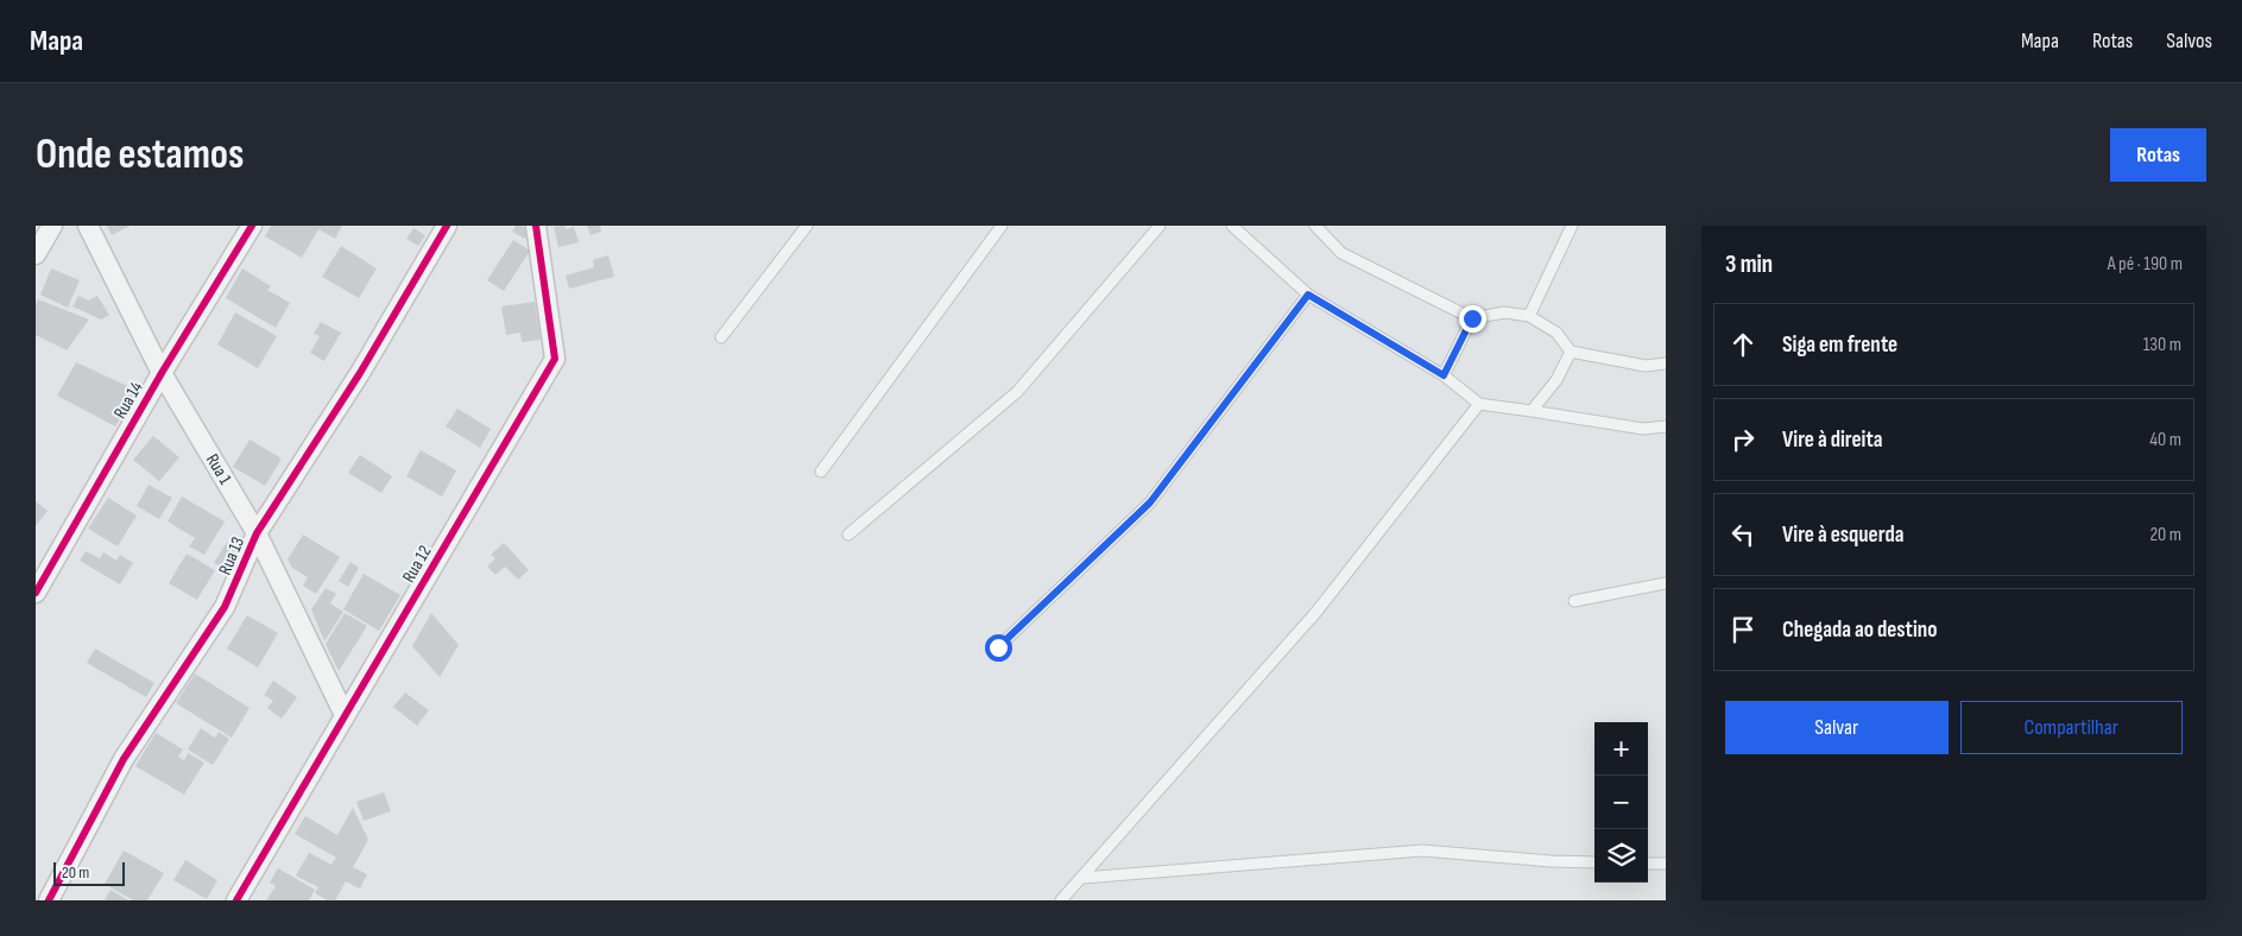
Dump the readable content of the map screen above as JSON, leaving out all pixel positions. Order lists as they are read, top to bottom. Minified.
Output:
{"streets":{"street":["Rua 14","Rua 1","Rua 13","Rua 12"]},"crossings":[["Rua 14","Rua 1"],["Rua 1","Rua 13"],["Rua 1","Rua 12"]],"scale_bar":"20 m","page":{"header":"Mapa","nav":["Mapa","Rotas","Salvos"],"buttons":["Rotas",["Salvar","Compartilhar"]],"title":"Onde estamos","heading":["3 min","A pé · 190 m"],"list":[["Siga em frente","130 m"],["Vire à direita","40 m"],["Vire à esquerda","20 m"],"Chegada ao destino"],"map_buttons":["+","−"],"scale":"20 m"}}
